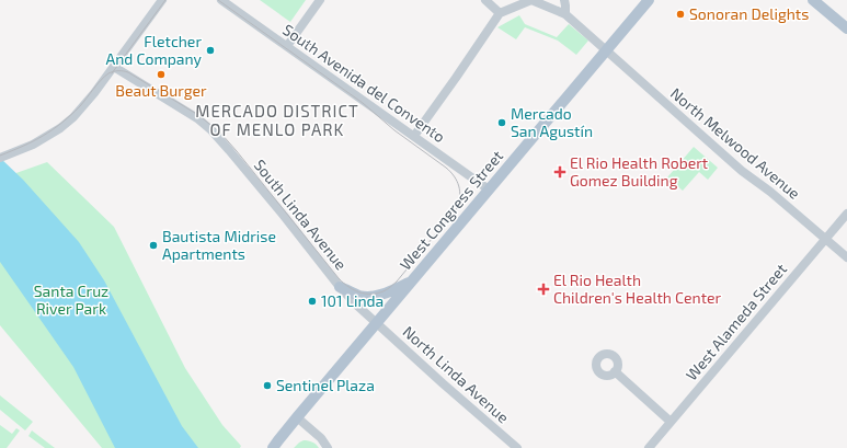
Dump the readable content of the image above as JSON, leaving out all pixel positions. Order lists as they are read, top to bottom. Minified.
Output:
{"streets":{"main road":["West Congress Street"],"street":["South Avenida del Convento","North Melwood Avenue","South Linda Avenue","West Alameda Street","North Linda Avenue"]},"crossings":[["South Avenida del Convento","West Congress Street"],["North Melwood Avenue","West Congress Street"],["North Melwood Avenue","West Alameda Street"],["West Congress Street","South Linda Avenue"],["West Congress Street","North Linda Avenue"],["South Linda Avenue","North Linda Avenue"]],"districts":["MERCADO DISTRICT OF MENLO PARK"],"parks":["Santa Cruz River Park"],"places":{"other":["Sonoran Delights","Fletcher And Company","Beaut Burger","Mercado San Agustín","Bautista Midrise Apartments","101 Linda","Sentinel Plaza"],"health":["El Rio Health Robert Gomez Building","El Rio Health Children's Health Center"]}}
